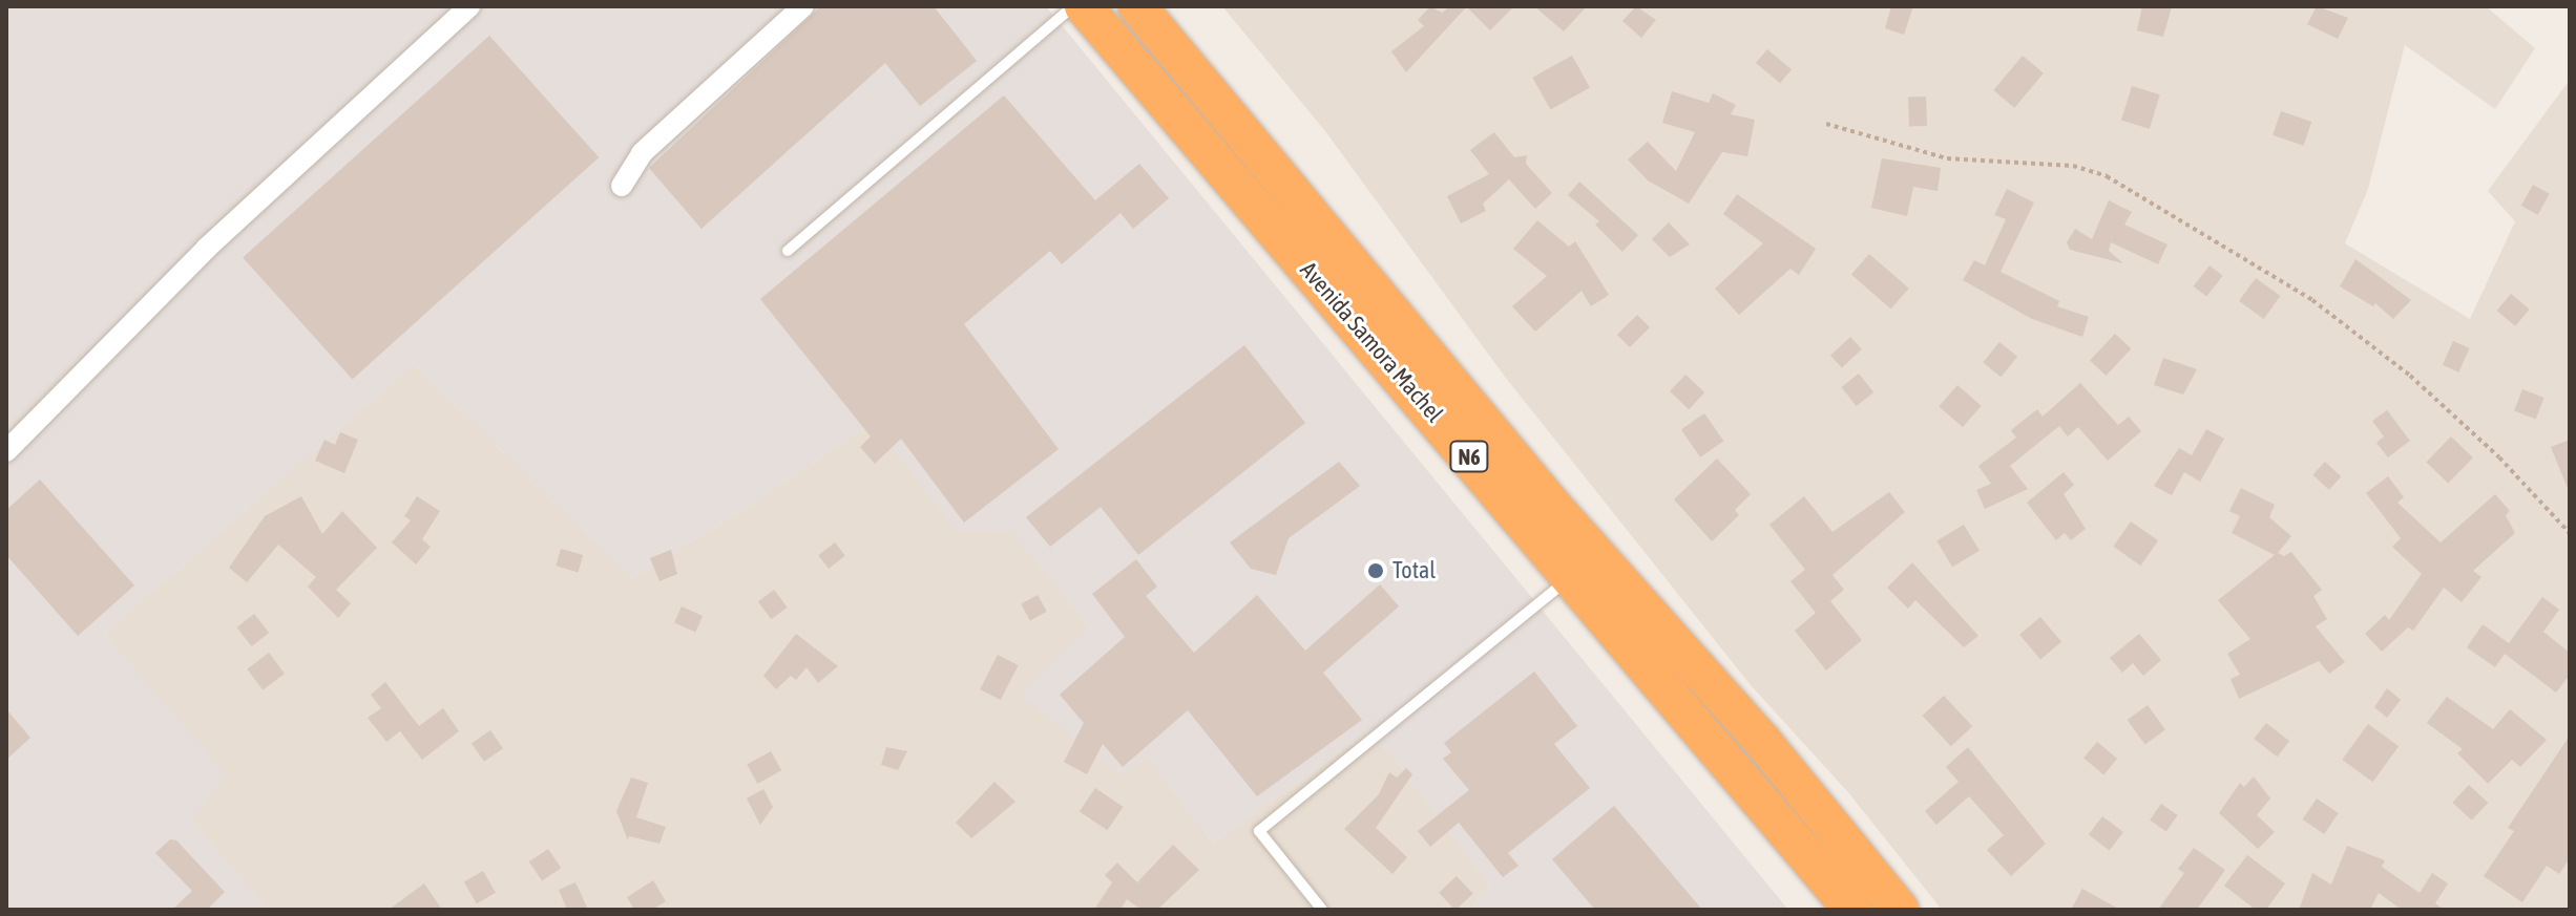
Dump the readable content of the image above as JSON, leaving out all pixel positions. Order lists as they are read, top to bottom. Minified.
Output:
{"streets":{"highway":["Avenida Samora Machel","N6"]},"places":["Total"]}
